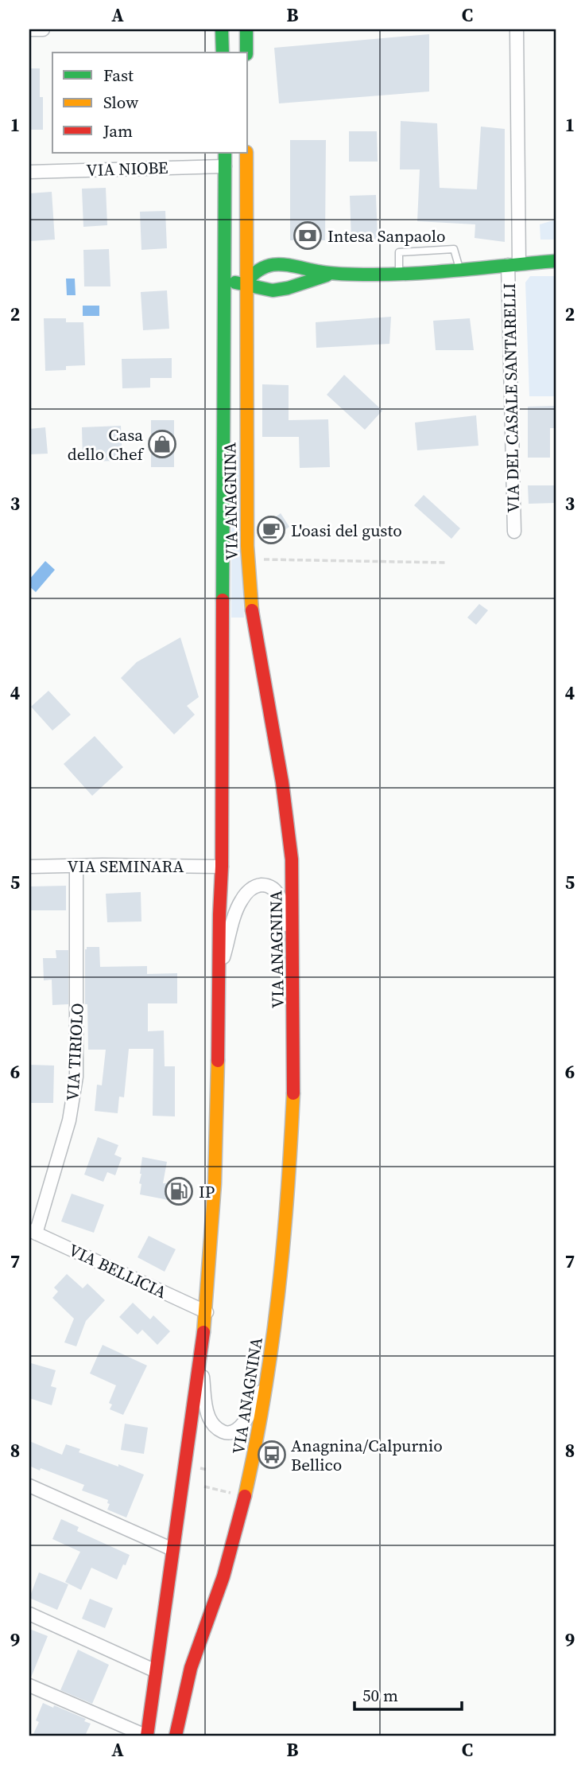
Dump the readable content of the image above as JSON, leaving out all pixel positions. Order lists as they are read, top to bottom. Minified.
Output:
{"streets":{"main road":["VIA ANAGNINA"],"street":["VIA NIOBE","VIA DEL CASALE SANTARELLI","VIA SEMINARA","VIA TIRIOLO","VIA BELLICIA"]},"crossings":[["VIA NIOBE","VIA ANAGNINA"],["VIA ANAGNINA","VIA SEMINARA"],["VIA ANAGNINA","VIA BELLICIA"],["VIA SEMINARA","VIA TIRIOLO"],["VIA TIRIOLO","VIA BELLICIA"]],"places":{"bank":["Intesa Sanpaolo"],"shop":["Casa dello Chef"],"cafe":["L'oasi del gusto"],"fuel station":["IP"],"bus stop":["Anagnina/Calpurnio Bellico"]},"legend":["Fast","Slow","Jam"],"scale_bar":"50 m","grid":{"columns":["A","B","C"],"rows":["1","2","3","4","5","6","7","8","9"]}}
